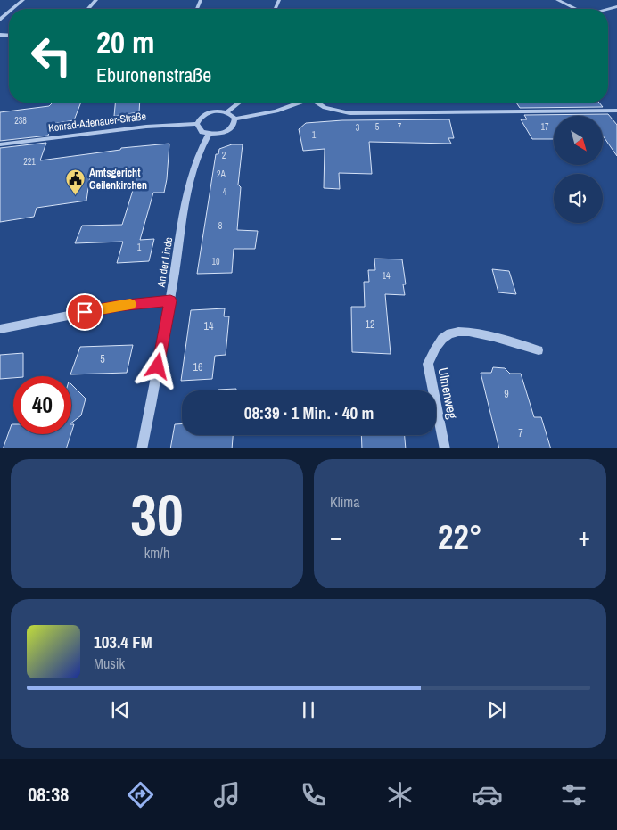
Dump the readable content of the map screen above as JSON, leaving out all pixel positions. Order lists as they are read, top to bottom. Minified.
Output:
{"streets":{"street":["Konrad-Adenauer-Straße","An der Linde","Ulmenweg"]},"places":{"public building":["Amtsgericht Geilenkirchen"]},"house_numbers":["238","5","7","17","3","1","2","221","2A","4","8","1","10","14","12","14","5","16","9","7"],"north":"bottom right","page":{"turn":["20 m","Eburonenstraße"],"limit":"40","trip":"08:39 · 1 Min. · 40 m","tile":[["30","km/h"],"Klima"],"heat":["−","22°","+"],"song":["103.4 FM","Musik"],"tabs":"08:38"}}
